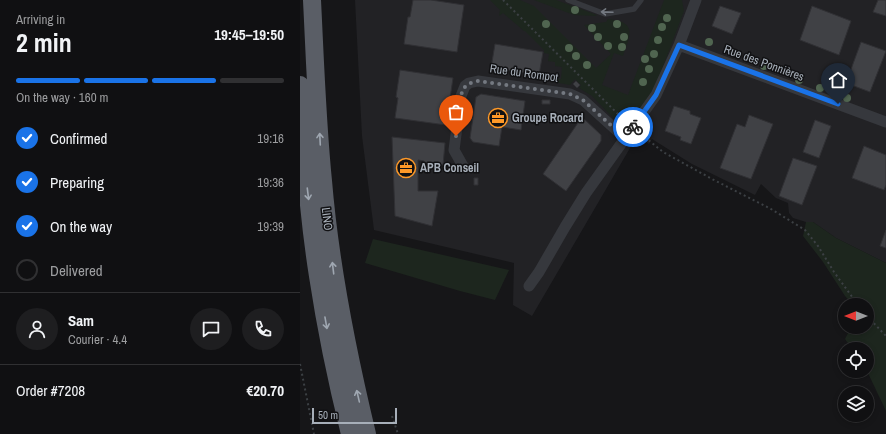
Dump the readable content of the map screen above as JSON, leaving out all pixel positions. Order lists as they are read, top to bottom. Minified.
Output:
{"streets":{"highway":["LINO"],"street":["Rue des Ponnières","Rue du Rompot"]},"places":{"office":["Groupe Rocard","APB Conseil"]},"scale_bar":"50 m","north":"left","page":{"heading":["2 min","Arriving in","19:45–19:50"],"panel":["Sam","Courier · 4.4","Order #7208","€20.70"],"bar":"On the way · 160 m","list":[["Confirmed","19:16"],["Preparing","19:36"],["On the way","19:39"],"Delivered"],"scale":"50 m"}}
